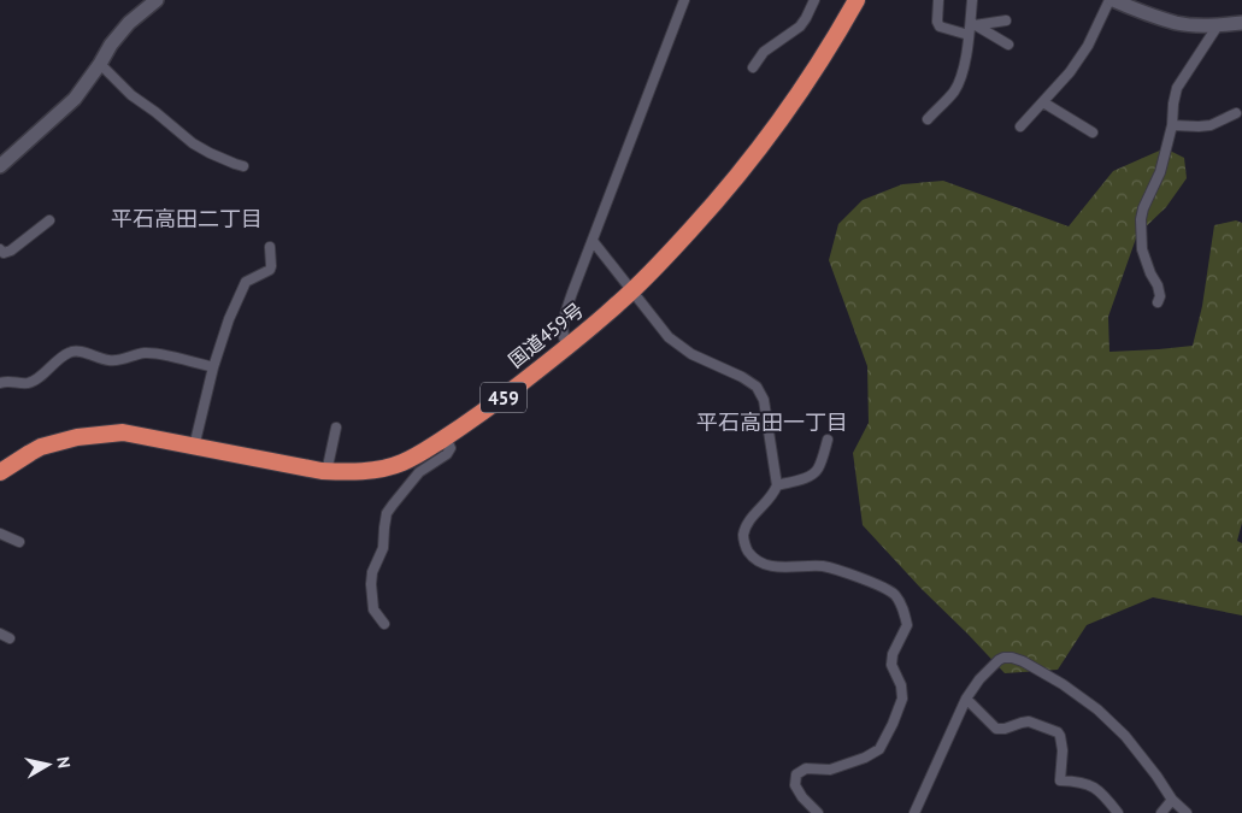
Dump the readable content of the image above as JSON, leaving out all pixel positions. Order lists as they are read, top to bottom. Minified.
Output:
{"streets":{"highway":["国道459号","459"]},"districts":["平石高田二丁目","平石高田一丁目"],"north":"right"}
